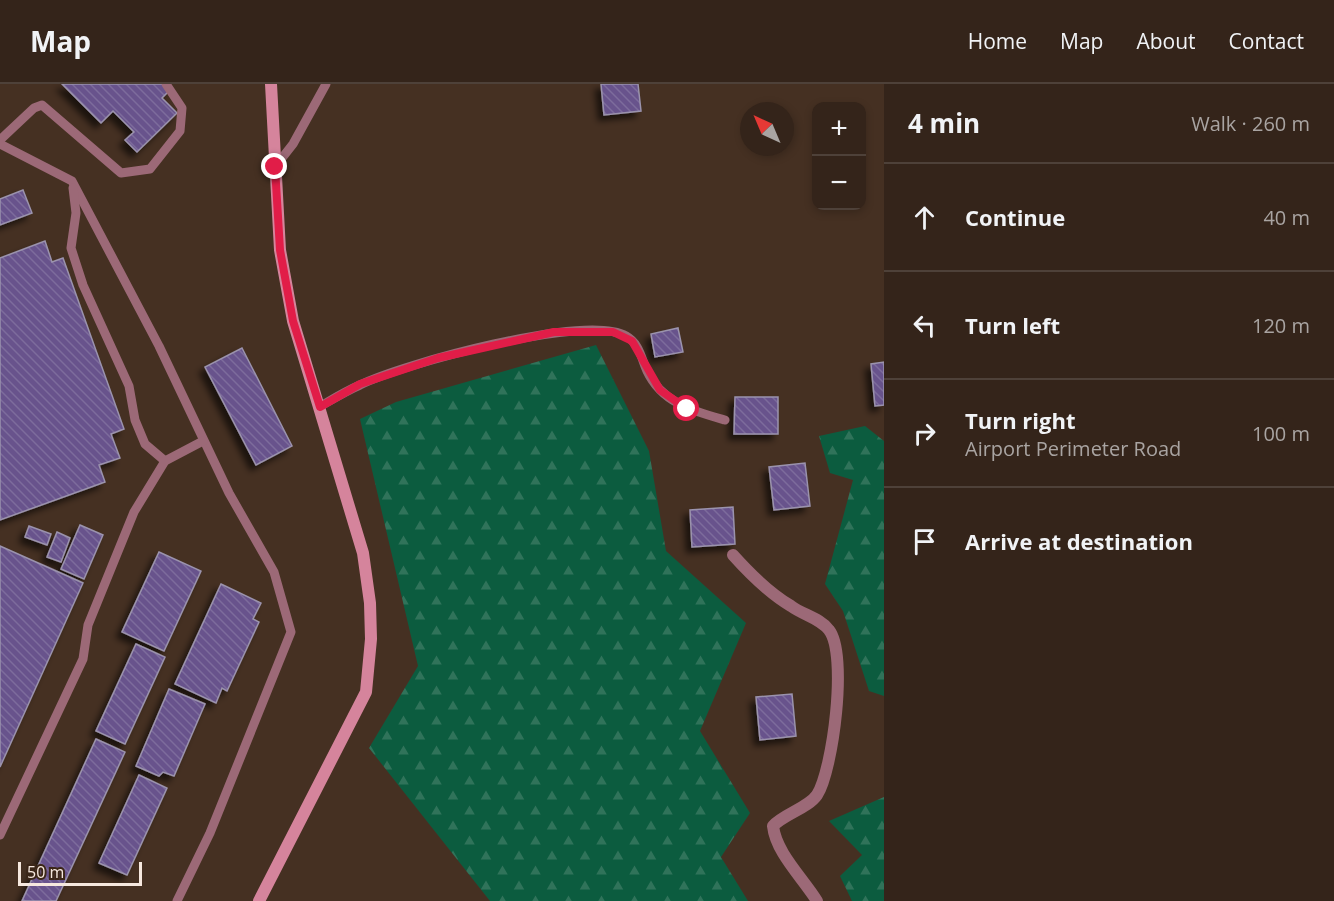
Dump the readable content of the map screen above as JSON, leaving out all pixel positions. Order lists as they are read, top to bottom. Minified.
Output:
{"scale_bar":"50 m","north":"top left","page":{"header":"Map","nav":["Home","Map","About","Contact"],"heading":["4 min","Walk · 260 m"],"map_buttons":["+","−"],"list":[["Continue","40 m"],["Turn left","120 m"],["Turn right","Airport Perimeter Road","100 m"],"Arrive at destination"],"scale":"50 m"}}
